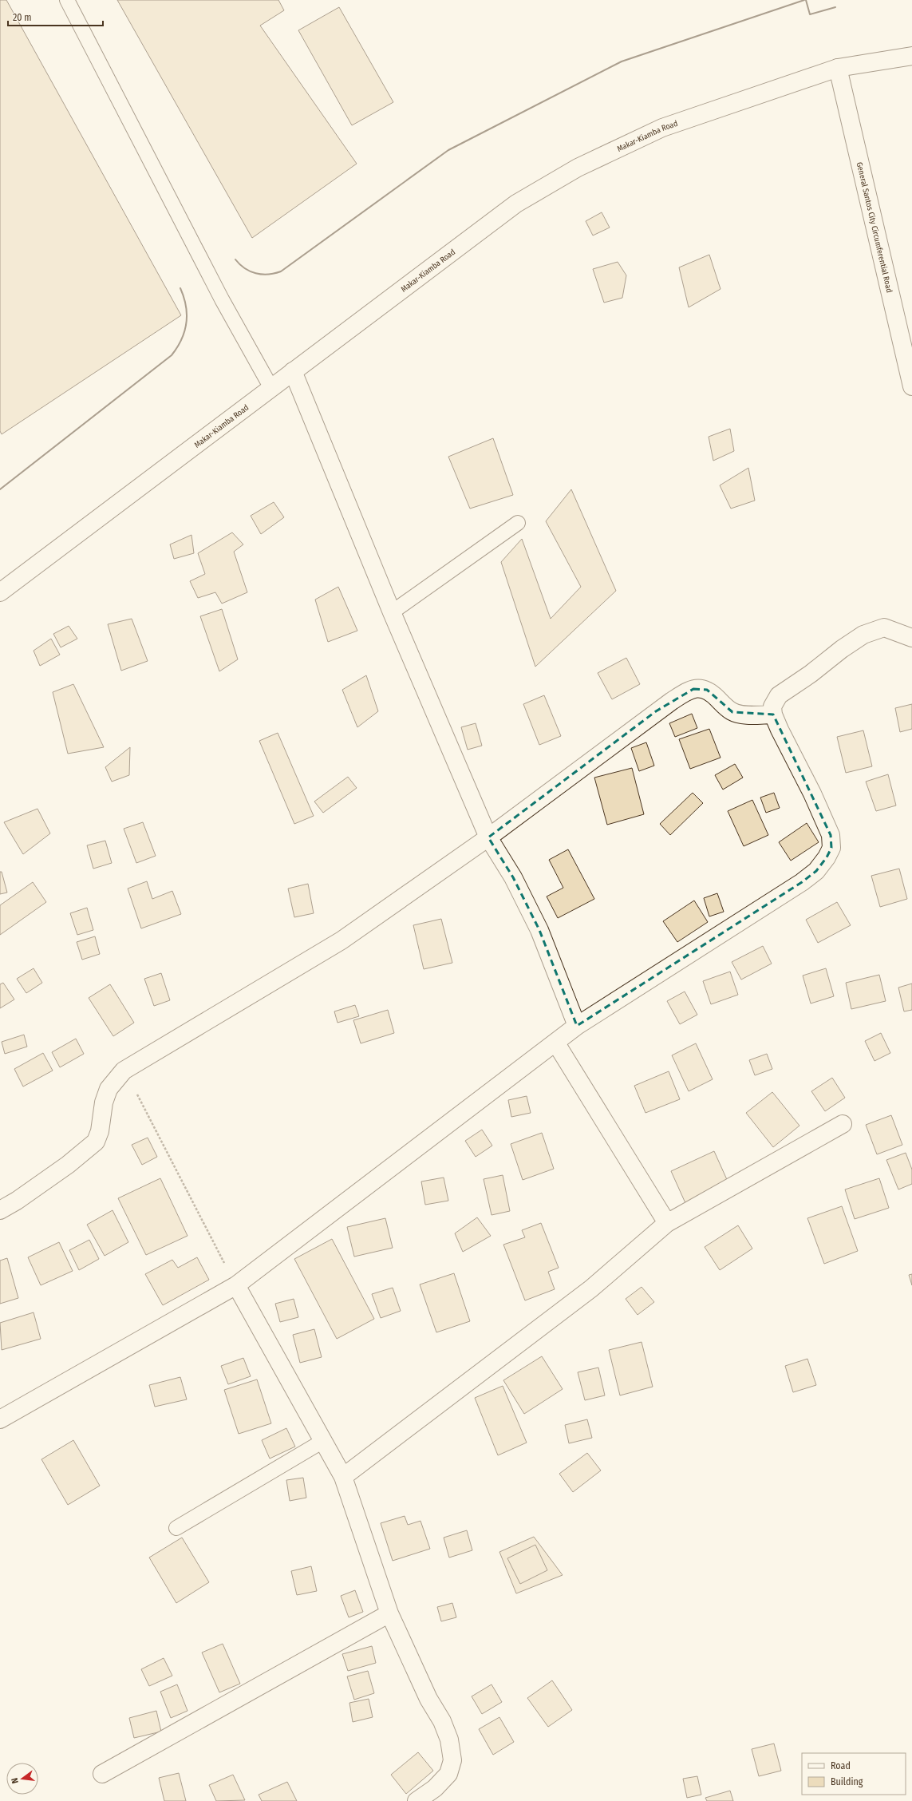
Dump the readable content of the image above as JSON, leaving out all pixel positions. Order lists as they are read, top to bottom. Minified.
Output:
{"streets":{"street":["Makar-Kiamba Road","General Santos City Circumferential Road"]},"crossings":[["Makar-Kiamba Road","General Santos City Circumferential Road"]],"legend":["Road","Building"],"scale_bar":"20 m","north":"left"}
